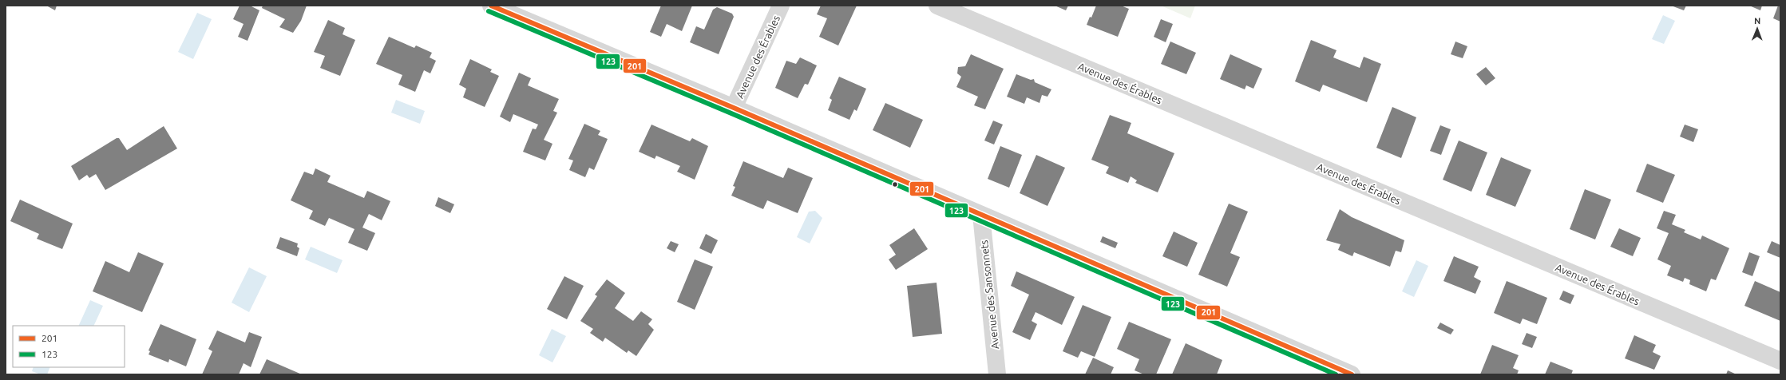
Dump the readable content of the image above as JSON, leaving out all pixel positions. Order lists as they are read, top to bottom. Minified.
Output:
{"streets":{"street":["Avenue des Érables","Avenue des Sansonnets"]},"lines":["transit line 201","transit line 123"],"legend":["201","123"],"north":"top"}
